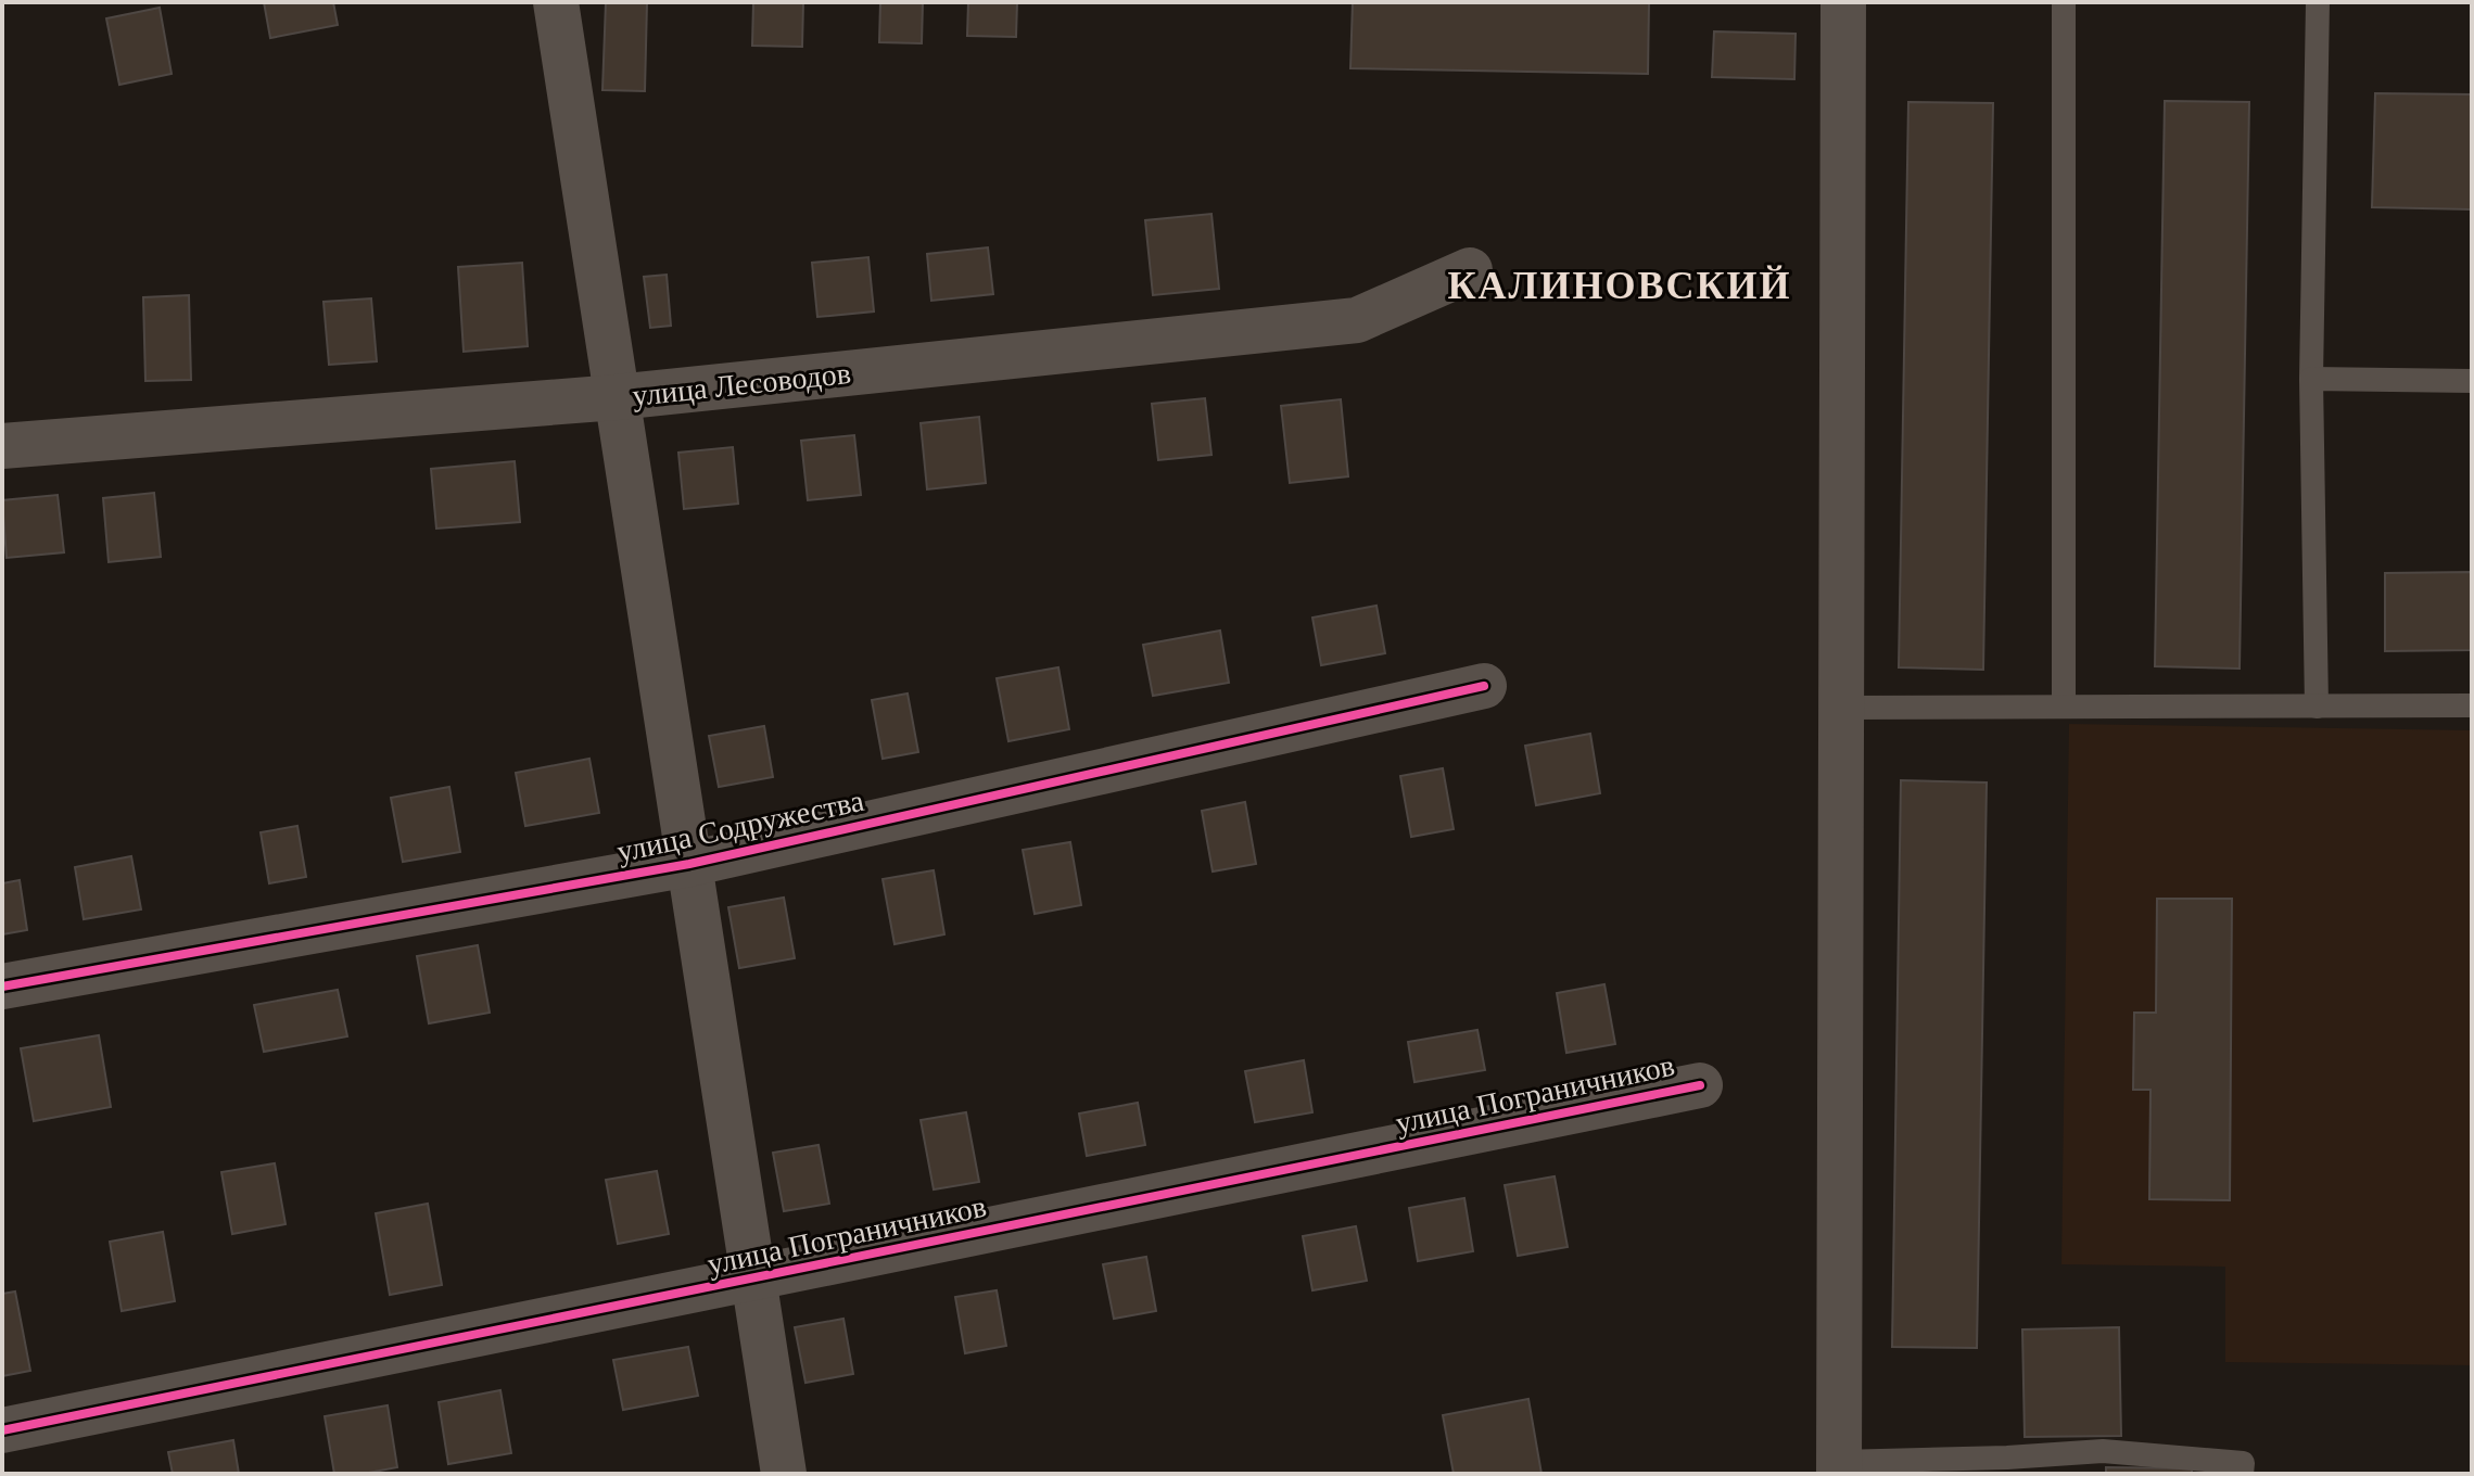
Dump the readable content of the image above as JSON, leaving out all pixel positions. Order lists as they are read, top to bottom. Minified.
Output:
{"streets":{"street":["улица Лесоводов","улица Содружества","улица Пограничников"]},"districts":["КАЛИНОВСКИЙ"]}
